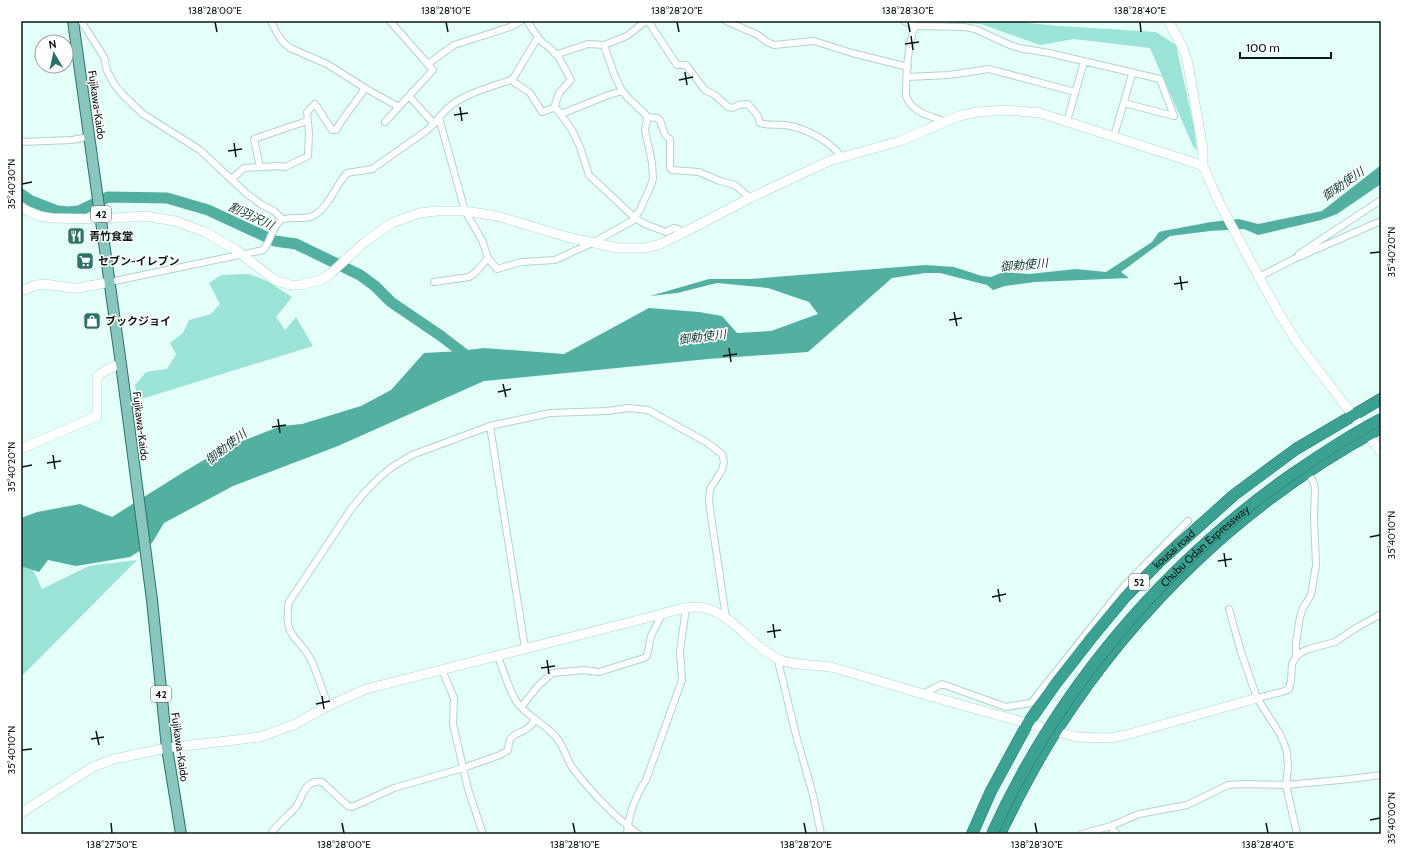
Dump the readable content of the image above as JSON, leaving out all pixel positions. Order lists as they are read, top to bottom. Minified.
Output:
{"streets":{"highway":["Chubu Odan Expressway","kousai road","52"],"main road":["Fujikawa-Kaido","42"]},"water":["御勅使川","割羽沢川"],"places":{"restaurant":["青竹食堂"],"supermarket":["セブン-イレブン"],"shop":["ブックジョイ"]},"scale_bar":"100 m","north":"top","coordinates":["138°28'00\"E","138°28'10\"E","138°28'20\"E","138°28'30\"E","138°28'40\"E","35°40'30\"N","35°40'20\"N","35°40'10\"N","35°40'00\"N","138°27'50\"E"]}
